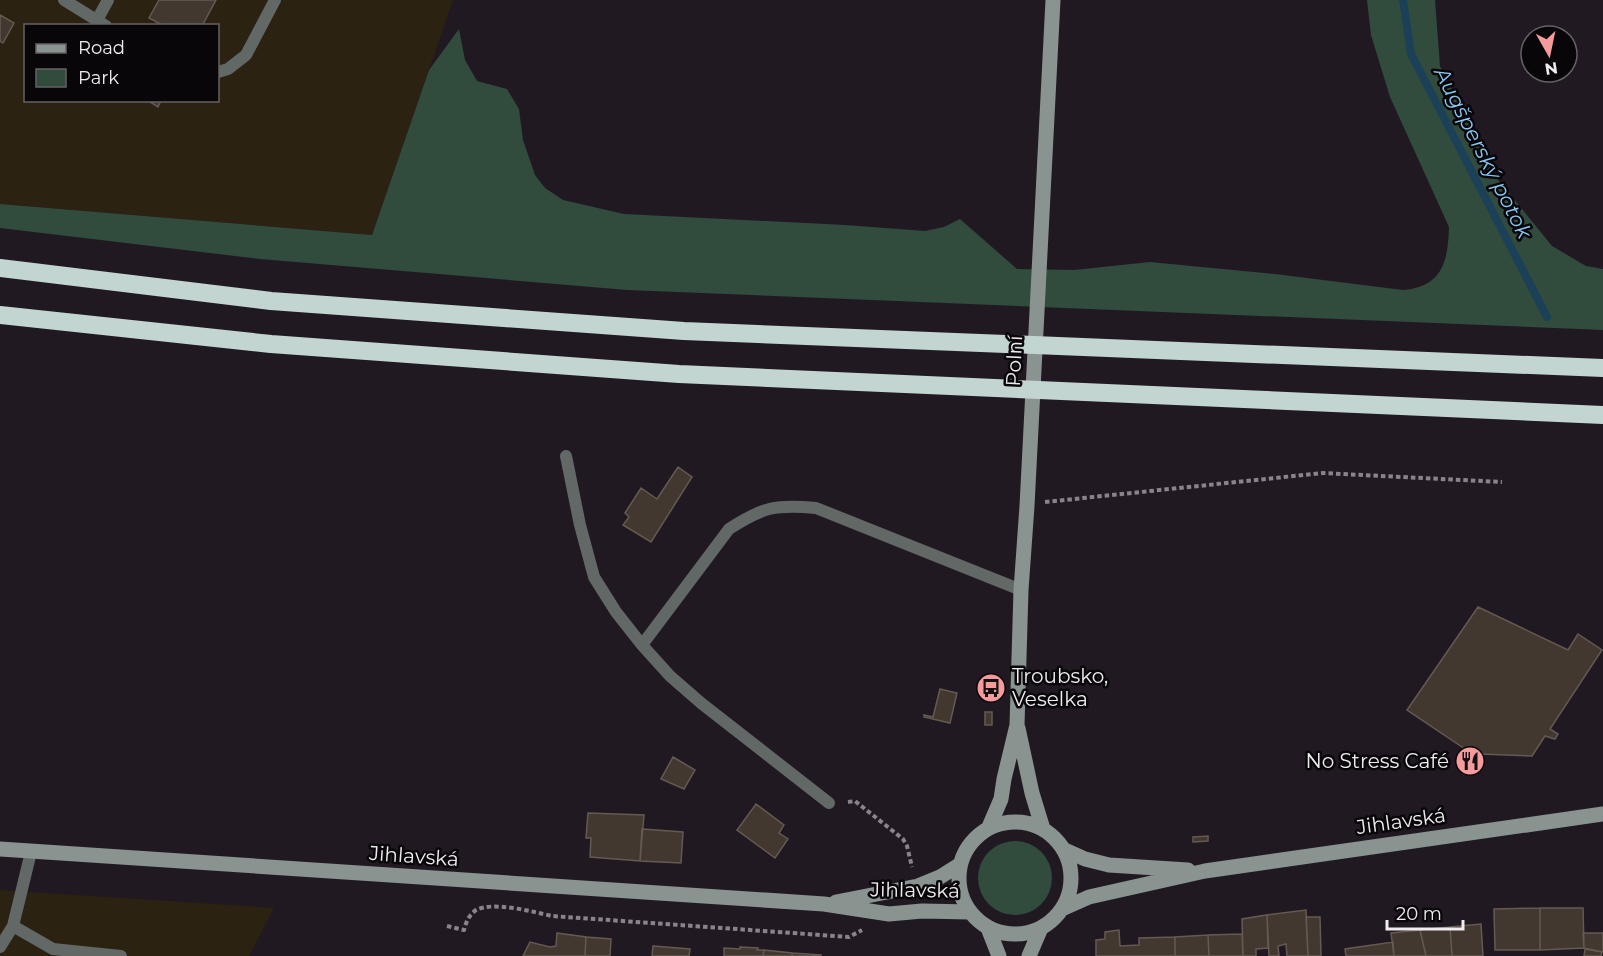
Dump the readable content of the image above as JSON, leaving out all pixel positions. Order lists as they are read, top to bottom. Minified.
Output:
{"streets":{"main road":["Polní","Jihlavská"]},"crossings":[["Polní","Jihlavská"]],"water":["Augšperský potok"],"places":{"bus stop":["Troubsko, Veselka"],"restaurant":["No Stress Café"]},"legend":["Road","Park"],"scale_bar":"20 m","north":"bottom"}
